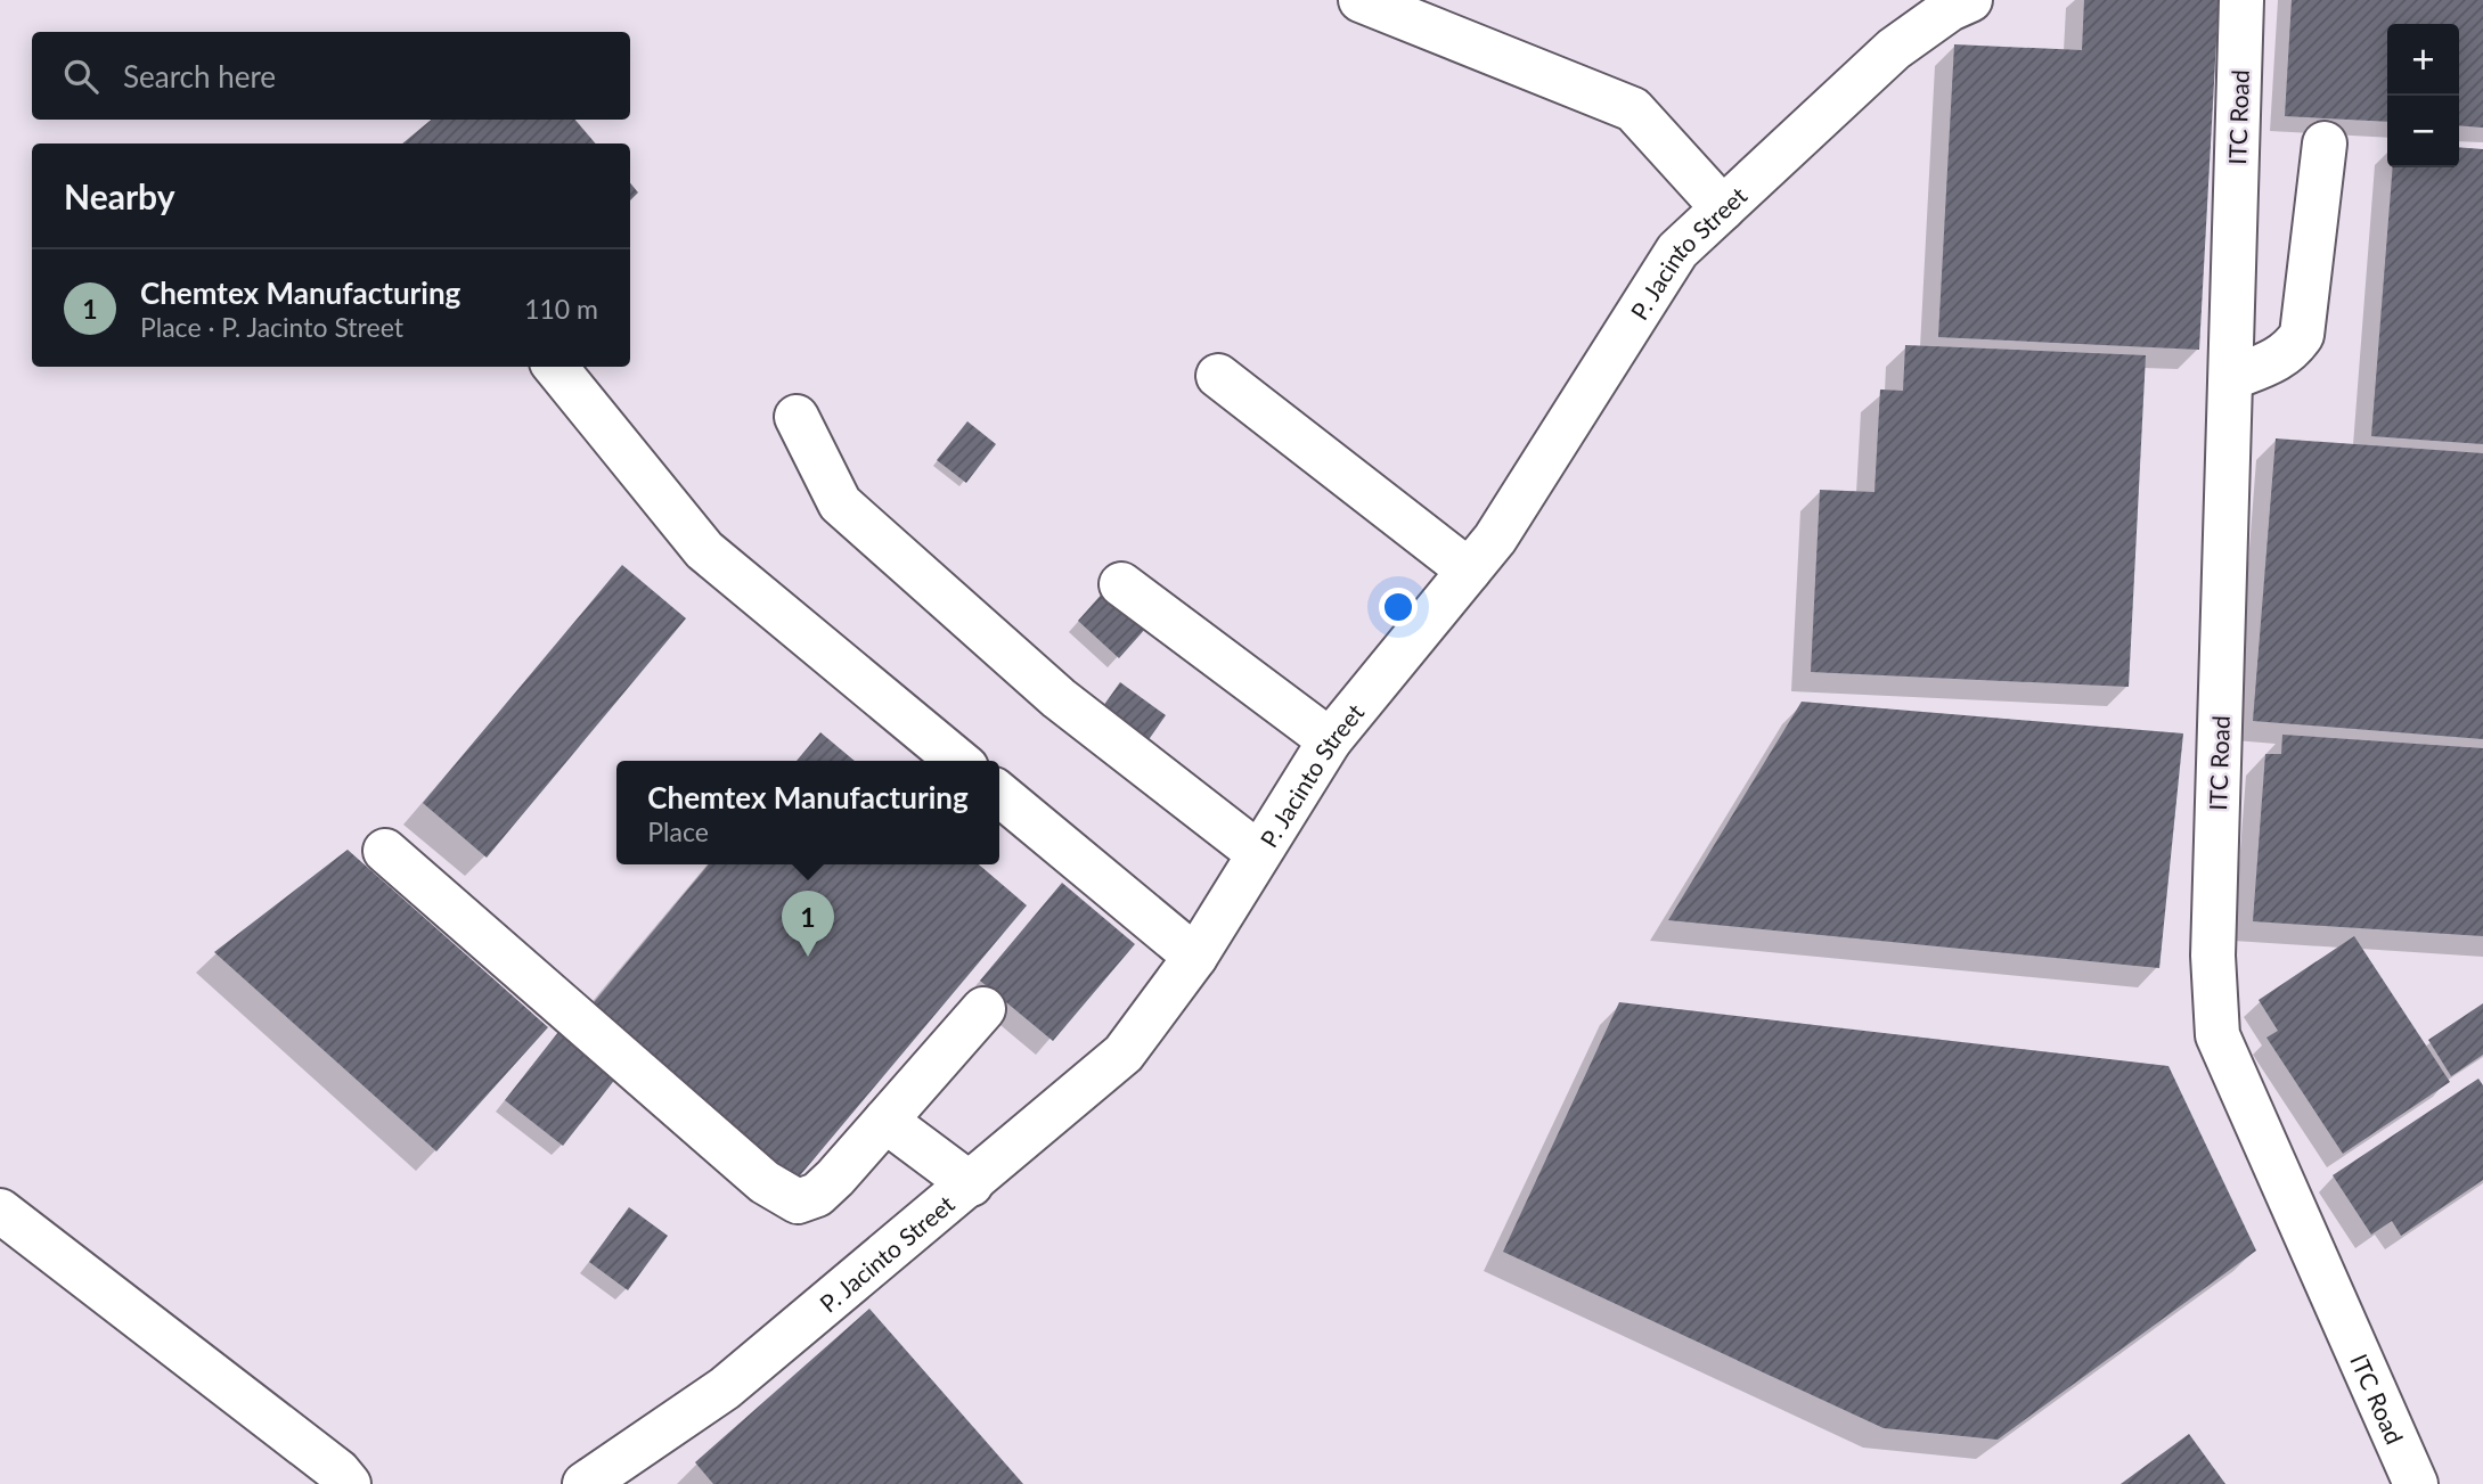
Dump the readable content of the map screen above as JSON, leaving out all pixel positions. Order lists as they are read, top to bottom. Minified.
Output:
{"streets":{"street":["ITC Road","P. Jacinto Street"]},"page":{"map_buttons":["+","−"],"search":"Search here","heading":"Nearby","list":[{"mark":"1","name":"Chemtex Manufacturing","note":"Place · P. Jacinto Street","value":"110 m"}],"popup":["Chemtex Manufacturing","Place"],"pins":"1"}}
